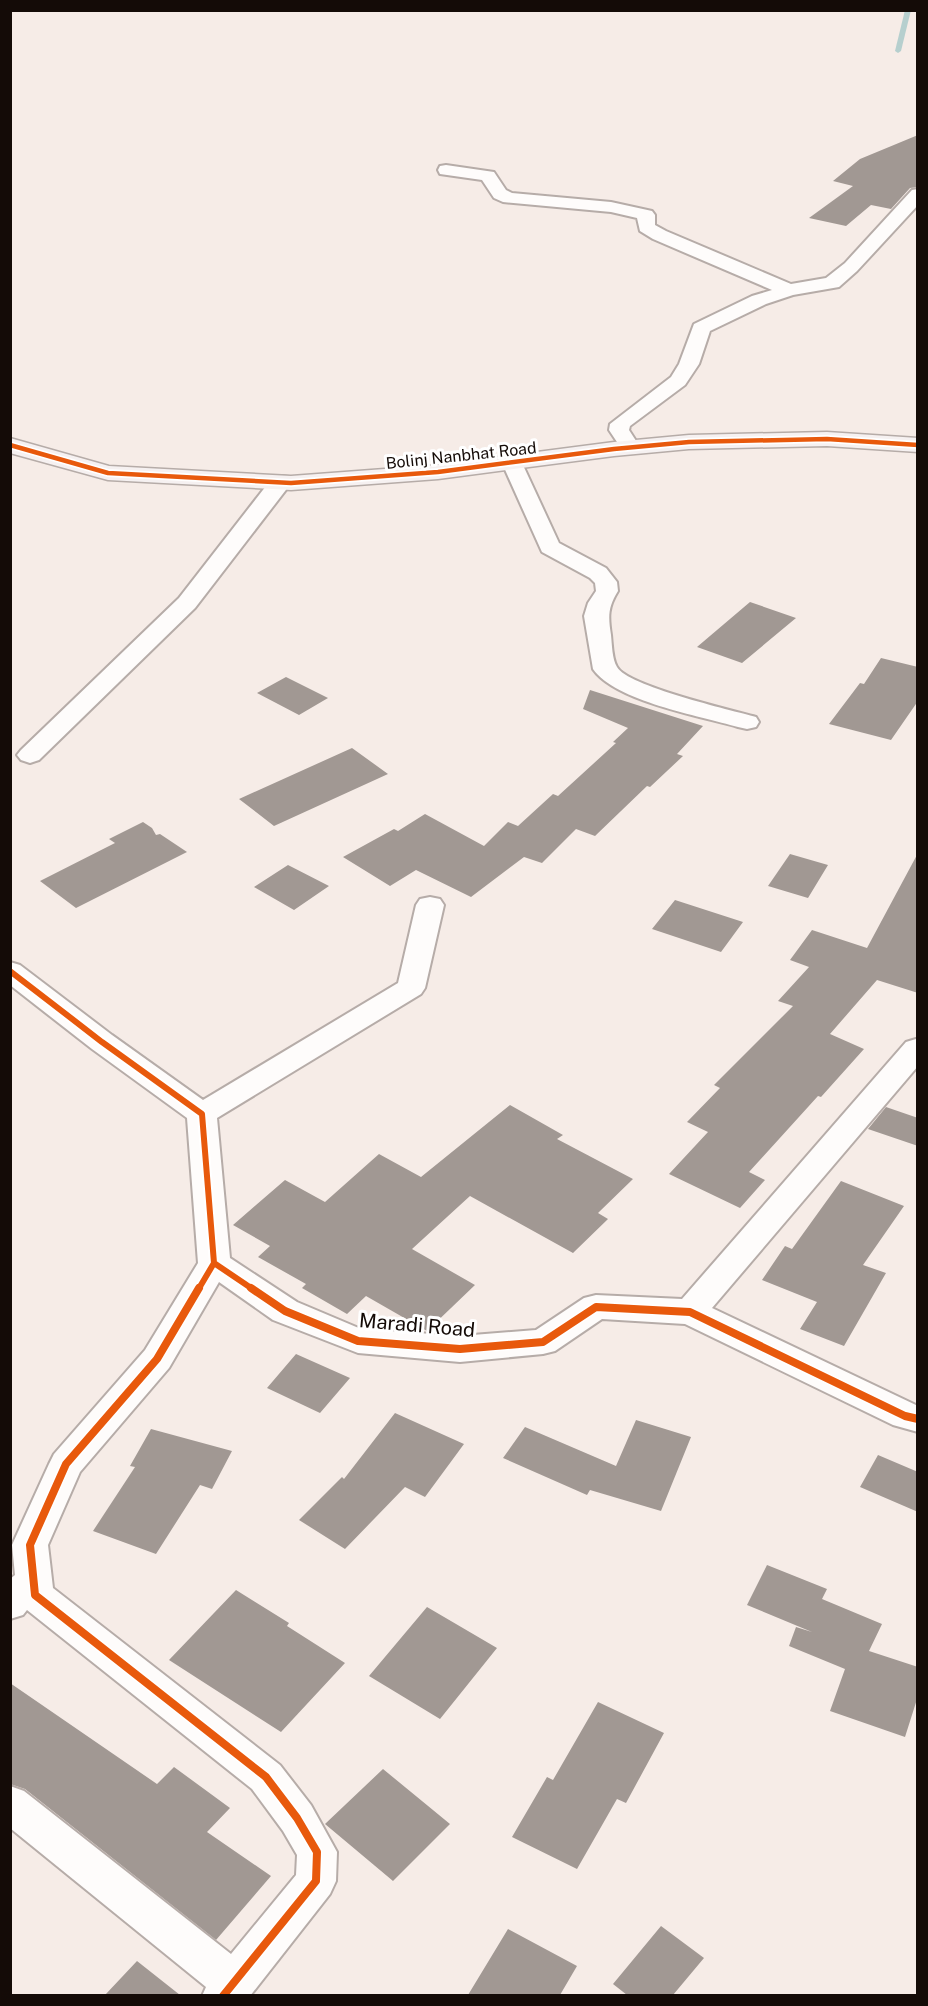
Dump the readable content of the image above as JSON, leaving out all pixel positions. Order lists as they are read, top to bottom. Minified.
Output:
{"streets":{"street":["Bolinj Nanbhat Road","Maradi Road"]}}
